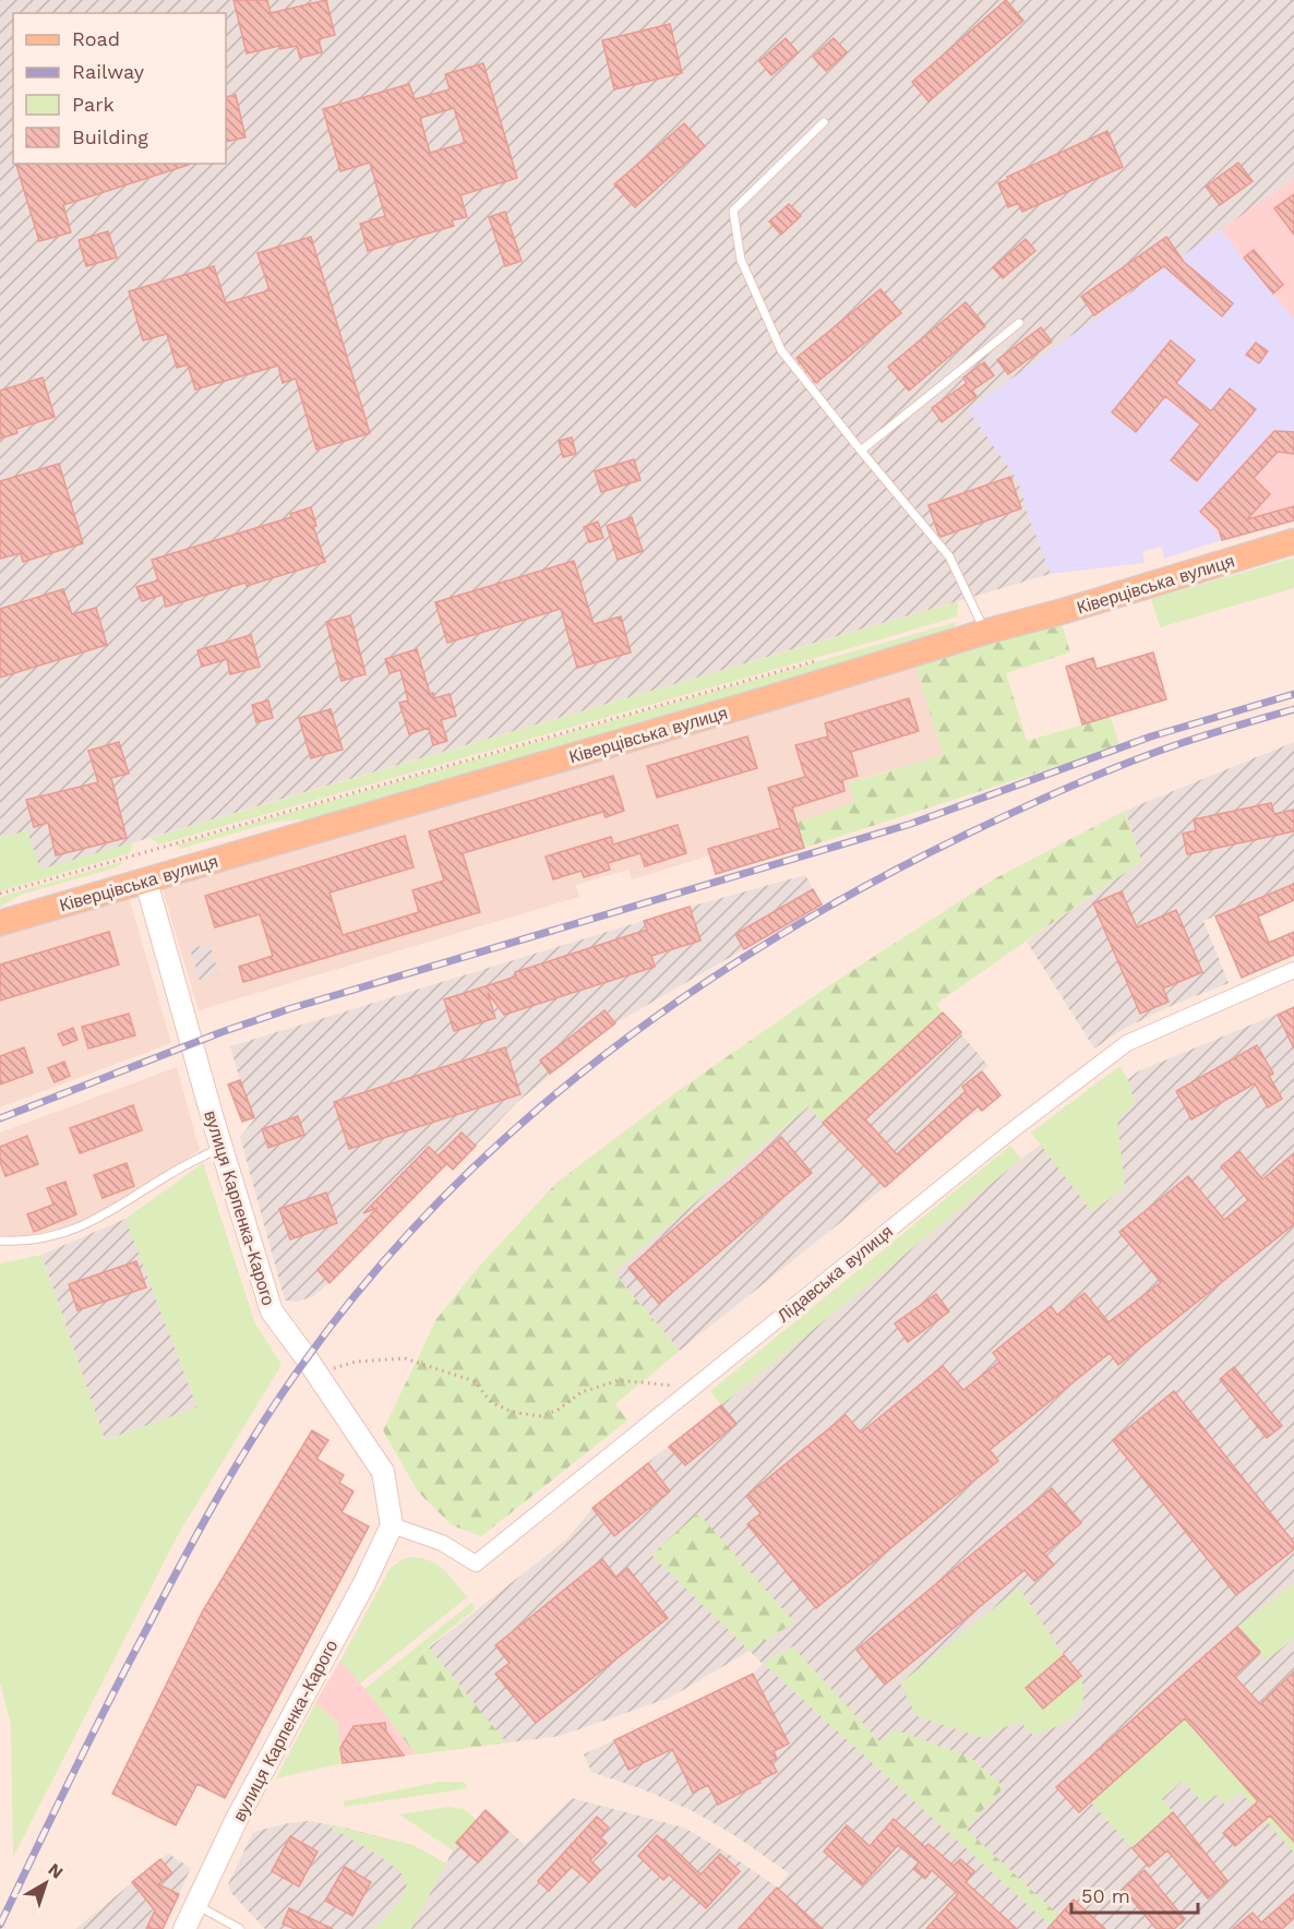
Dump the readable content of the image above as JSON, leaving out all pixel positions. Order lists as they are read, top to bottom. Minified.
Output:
{"streets":{"main road":["Ківерцівська вулиця","вулиця Карпенка-Карого"],"street":["Лідавська вулиця"]},"crossings":[["Ківерцівська вулиця","вулиця Карпенка-Карого"],["вулиця Карпенка-Карого","Лідавська вулиця"]],"legend":["Road","Railway","Park","Building"],"scale_bar":"50 m","north":"top right"}
